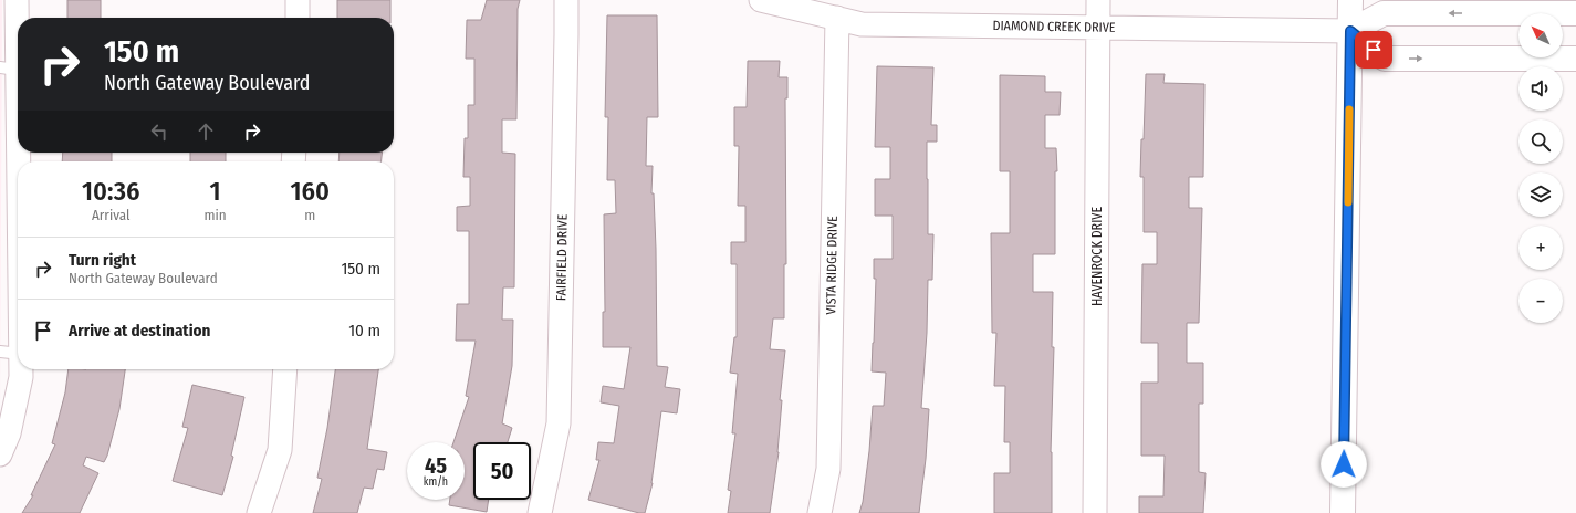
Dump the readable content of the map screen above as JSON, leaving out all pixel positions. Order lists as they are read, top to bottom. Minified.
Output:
{"streets":{"street":["DIAMOND CREEK DRIVE","HAVENROCK DRIVE","FAIRFIELD DRIVE","VISTA RIDGE DRIVE"]},"crossings":[["DIAMOND CREEK DRIVE","HAVENROCK DRIVE"],["DIAMOND CREEK DRIVE","VISTA RIDGE DRIVE"]],"north":"top left","page":{"map_buttons":["+","−"],"turn":["150 m","North Gateway Boulevard"],"eta":["10:36","Arrival","1","min","160","m"],"list":[{"name":"Turn right","note":"North Gateway Boulevard","value":"150 m"},{"name":"Arrive at destination","value":"10 m"}],"speed":"45 km/h","limit":"50"}}
